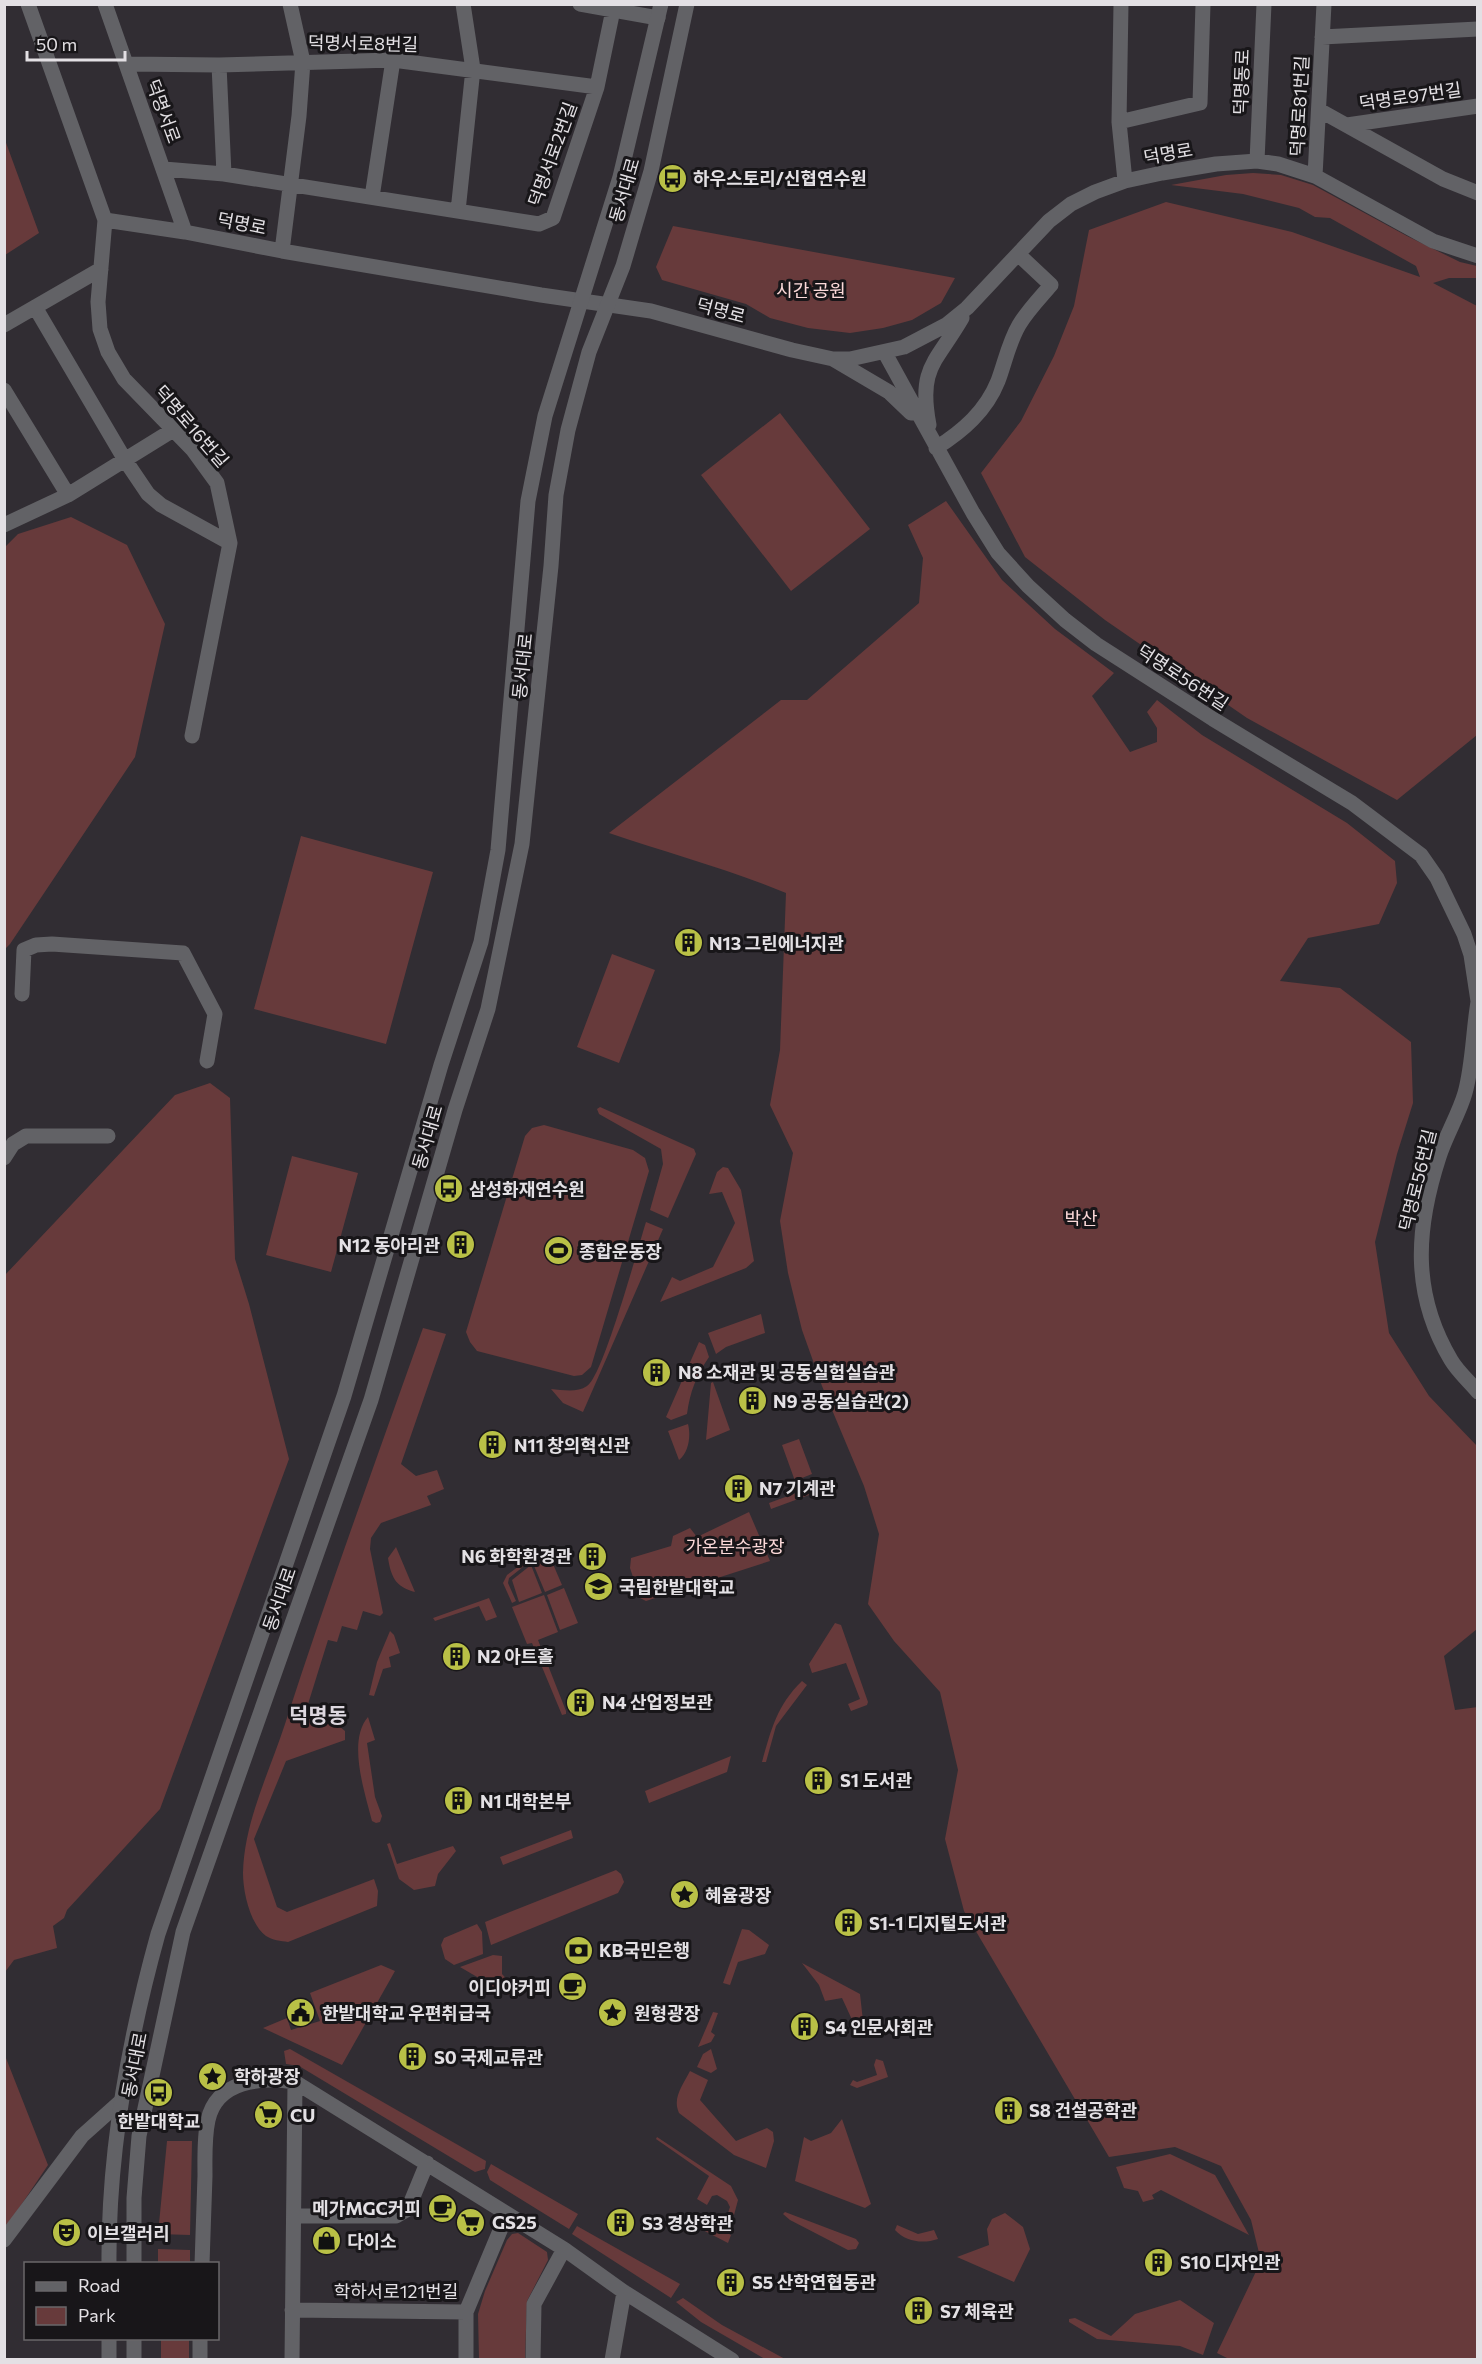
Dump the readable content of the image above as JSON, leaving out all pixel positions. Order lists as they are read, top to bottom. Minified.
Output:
{"streets":{"street":["덕명서로8번길","덕명동로","덕명로97번길","덕명로81번길","덕명서로","덕명로","덕명서로2번길","동서대로","덕명로16번길","덕명로56번길","학하서로121번길"]},"crossings":[["덕명서로8번길","덕명서로"],["덕명서로8번길","덕명서로2번길"],["덕명동로","덕명로"],["덕명로97번길","덕명로81번길"],["덕명로81번길","덕명로"],["덕명서로","덕명로"],["덕명서로","덕명서로2번길"],["덕명로","동서대로"],["덕명로","덕명로16번길"],["덕명로","덕명로56번길"]],"districts":["덕명동"],"parks":["시간 공원","박산","가온분수광장"],"places":{"bus stop":["하우스토리/신협연수원","삼성화재연수원","한밭대학교"],"building":["N13 그린에너지관","N12 동아리관","N8 소재관 및 공동실험실습관","N9 공동실습관(2)","N11 창의혁신관","N7 기계관","N6 화학환경관","N2 아트홀","N4 산업정보관","S1 도서관","N1 대학본부","S1-1 디지털도서관","S4 인문사회관","S0 국제교류관","S8 건설공학관","S3 경상학관","S10 디자인관","S5 산학연협동관","S7 체육관"],"sports":["종합운동장"],"school or university":["국립한밭대학교"],"place":["혜윰광장","원형광장","학하광장"],"bank":["KB국민은행"],"cafe":["이디야커피","메가MGC커피"],"public building":["한밭대학교 우편취급국"],"supermarket":["CU","GS25"],"theatre":["이브갤러리"],"shop":["다이소"]},"legend":["Road","Park"],"scale_bar":"50 m"}
